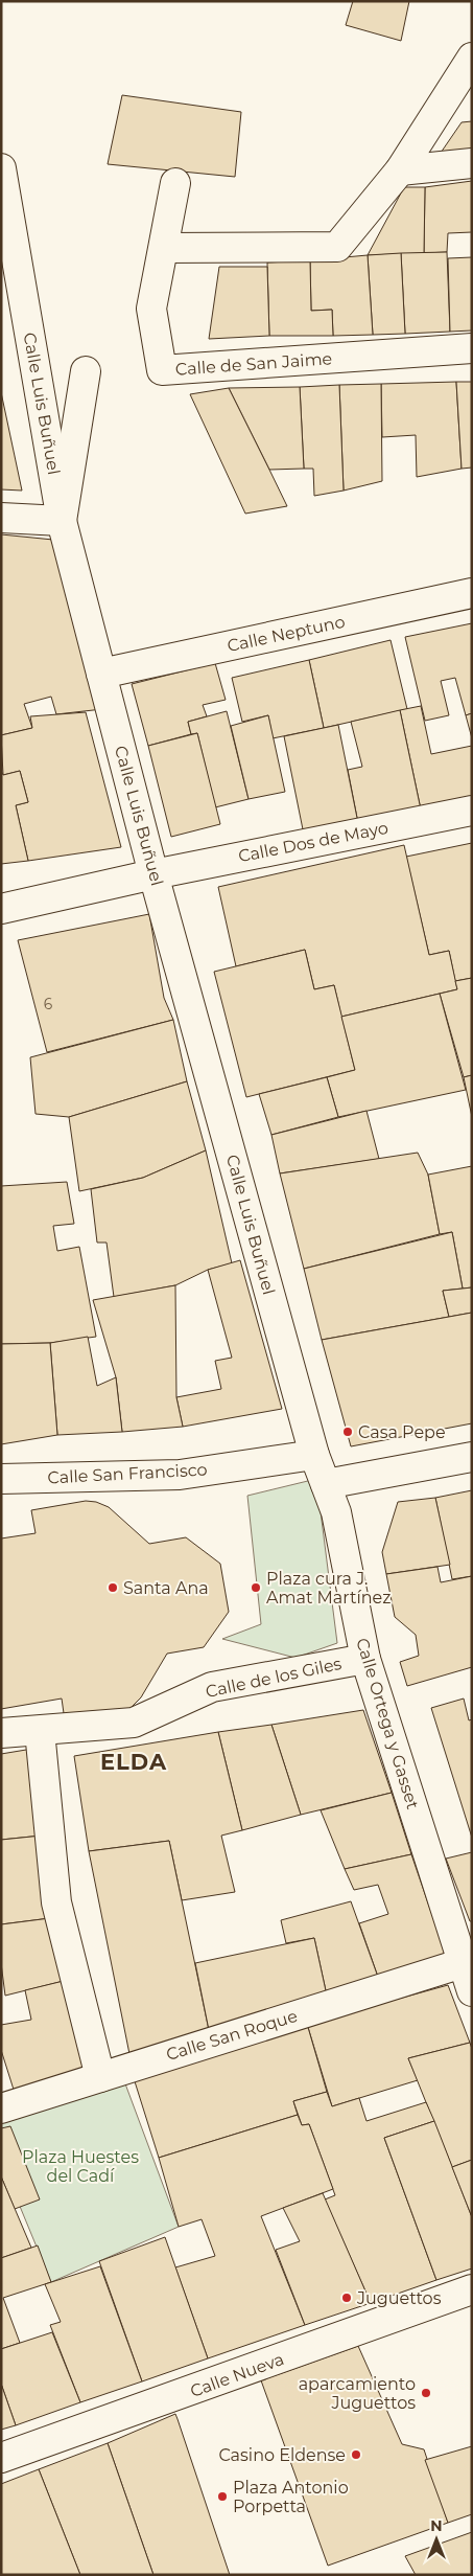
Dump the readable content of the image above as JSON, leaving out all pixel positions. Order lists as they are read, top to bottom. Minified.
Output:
{"streets":{"street":["Calle de San Jaime","Calle Luis Buñuel","Calle Neptuno","Calle Dos de Mayo","Calle San Francisco","Calle de los Giles","Calle Ortega y Gasset","Calle San Roque","Calle Nueva"]},"crossings":[["Calle Luis Buñuel","Calle Neptuno"],["Calle Luis Buñuel","Calle Dos de Mayo"],["Calle Luis Buñuel","Calle San Francisco"],["Calle Luis Buñuel","Calle Ortega y Gasset"],["Calle San Francisco","Calle Ortega y Gasset"],["Calle de los Giles","Calle Ortega y Gasset"],["Calle Ortega y Gasset","Calle San Roque"]],"districts":["ELDA"],"parks":["Plaza Huestes del Cadí"],"places":["Casa Pepe","Santa Ana","Plaza cura J. Amat Martínez","Juguettos","aparcamiento Juguettos","Casino Eldense","Plaza Antonio Porpetta"],"house_numbers":["6"],"north":"top"}
